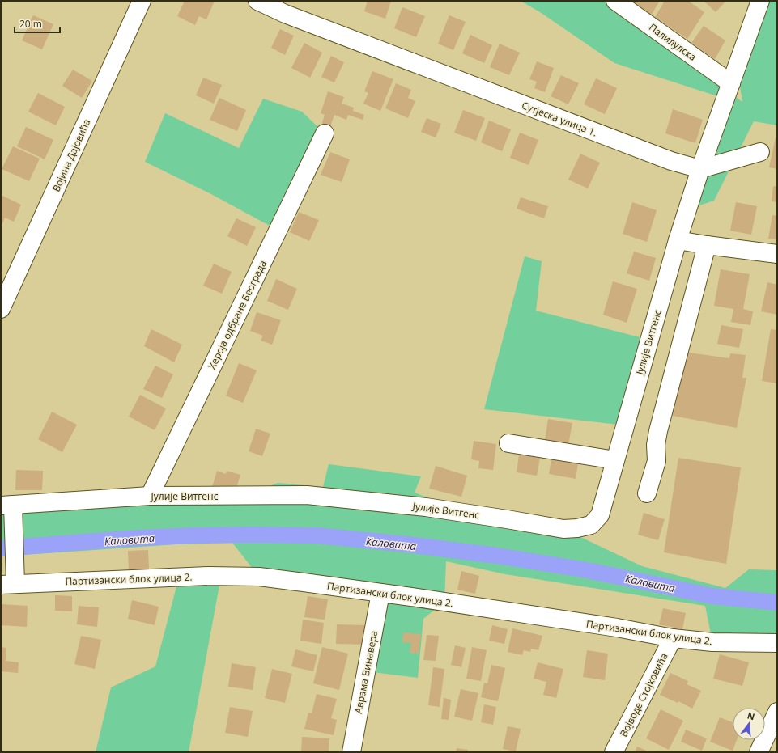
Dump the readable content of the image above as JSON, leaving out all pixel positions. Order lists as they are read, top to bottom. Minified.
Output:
{"streets":{"street":["Палилулска","Сутјеска улица 1.","Војина Дајовића","Хероја одбране Београда","Јулије Витгенс","Партизански блок улица 2.","Аврама Винавера","Војводе Стојковића"]},"crossings":[["Хероја одбране Београда","Јулије Витгенс"],["Партизански блок улица 2.","Аврама Винавера"],["Партизански блок улица 2.","Војводе Стојковића"]],"water":["Каловита"],"scale_bar":"20 m","north":"top"}
